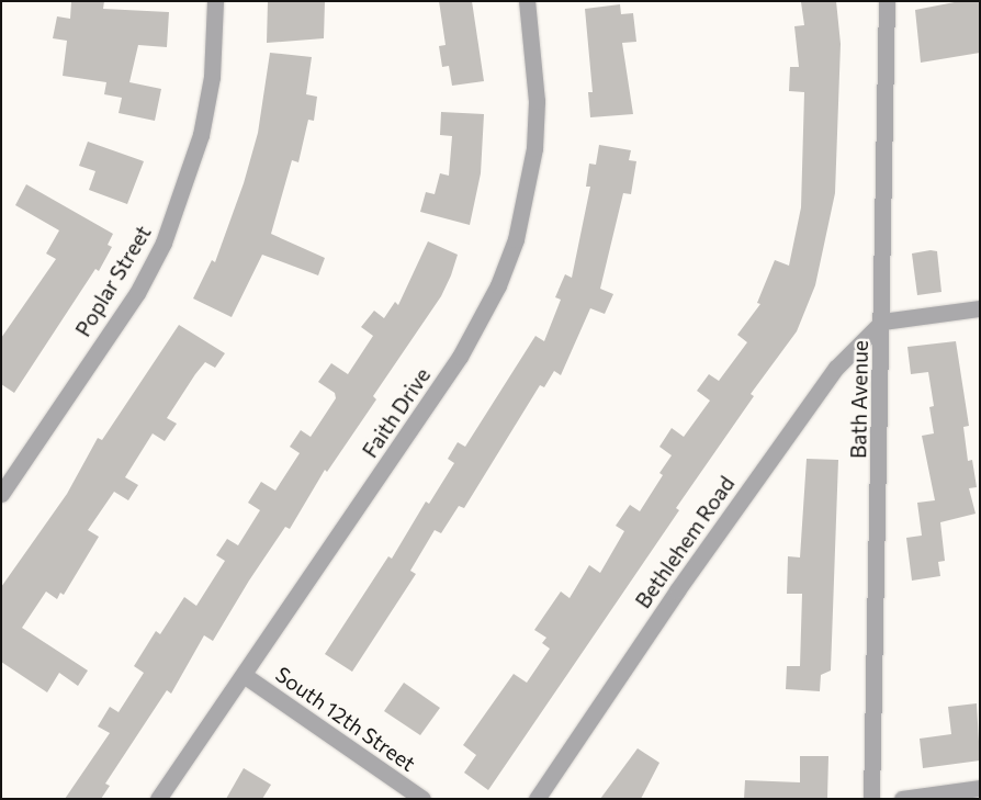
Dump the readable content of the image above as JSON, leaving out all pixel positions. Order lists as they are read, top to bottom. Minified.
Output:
{"streets":{"street":["Poplar Street","Bath Avenue","Faith Drive","Bethlehem Road","South 12th Street"]},"crossings":[["Bath Avenue","Bethlehem Road"],["Faith Drive","South 12th Street"]]}
